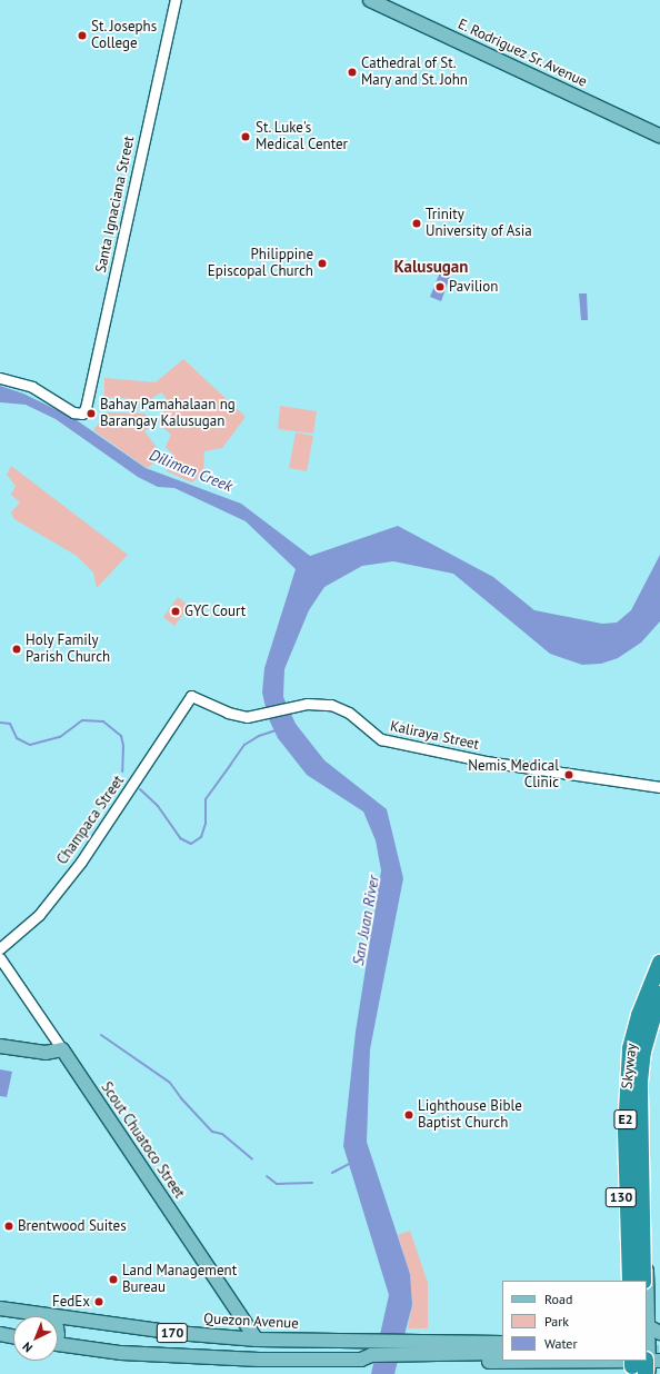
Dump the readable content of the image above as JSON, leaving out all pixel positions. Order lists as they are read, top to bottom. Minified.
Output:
{"streets":{"highway":["Skyway","E2"],"main road":["E. Rodriguez Sr. Avenue","Scout Chuatoco Street","130","Quezon Avenue","170"],"street":["Santa Ignaciana Street","Kaliraya Street","Champaca Street"]},"crossings":[["Kaliraya Street","Champaca Street"],["Scout Chuatoco Street","Quezon Avenue"],["Quezon Avenue","170"]],"districts":["Kalusugan"],"water":["Diliman Creek","San Juan River"],"places":["St. Josephs College","Cathedral of St. Mary and St. John","St. Luke's Medical Center","Trinity University of Asia","Philippine Episcopal Church","Pavilion","Bahay Pamahalaan ng Barangay Kalusugan","GYC Court","Holy Family Parish Church","Nemis Medical Clinic","Lighthouse Bible Baptist Church","Brentwood Suites","Land Management Bureau","FedEx"],"legend":["Road","Park","Water"],"north":"bottom left"}
